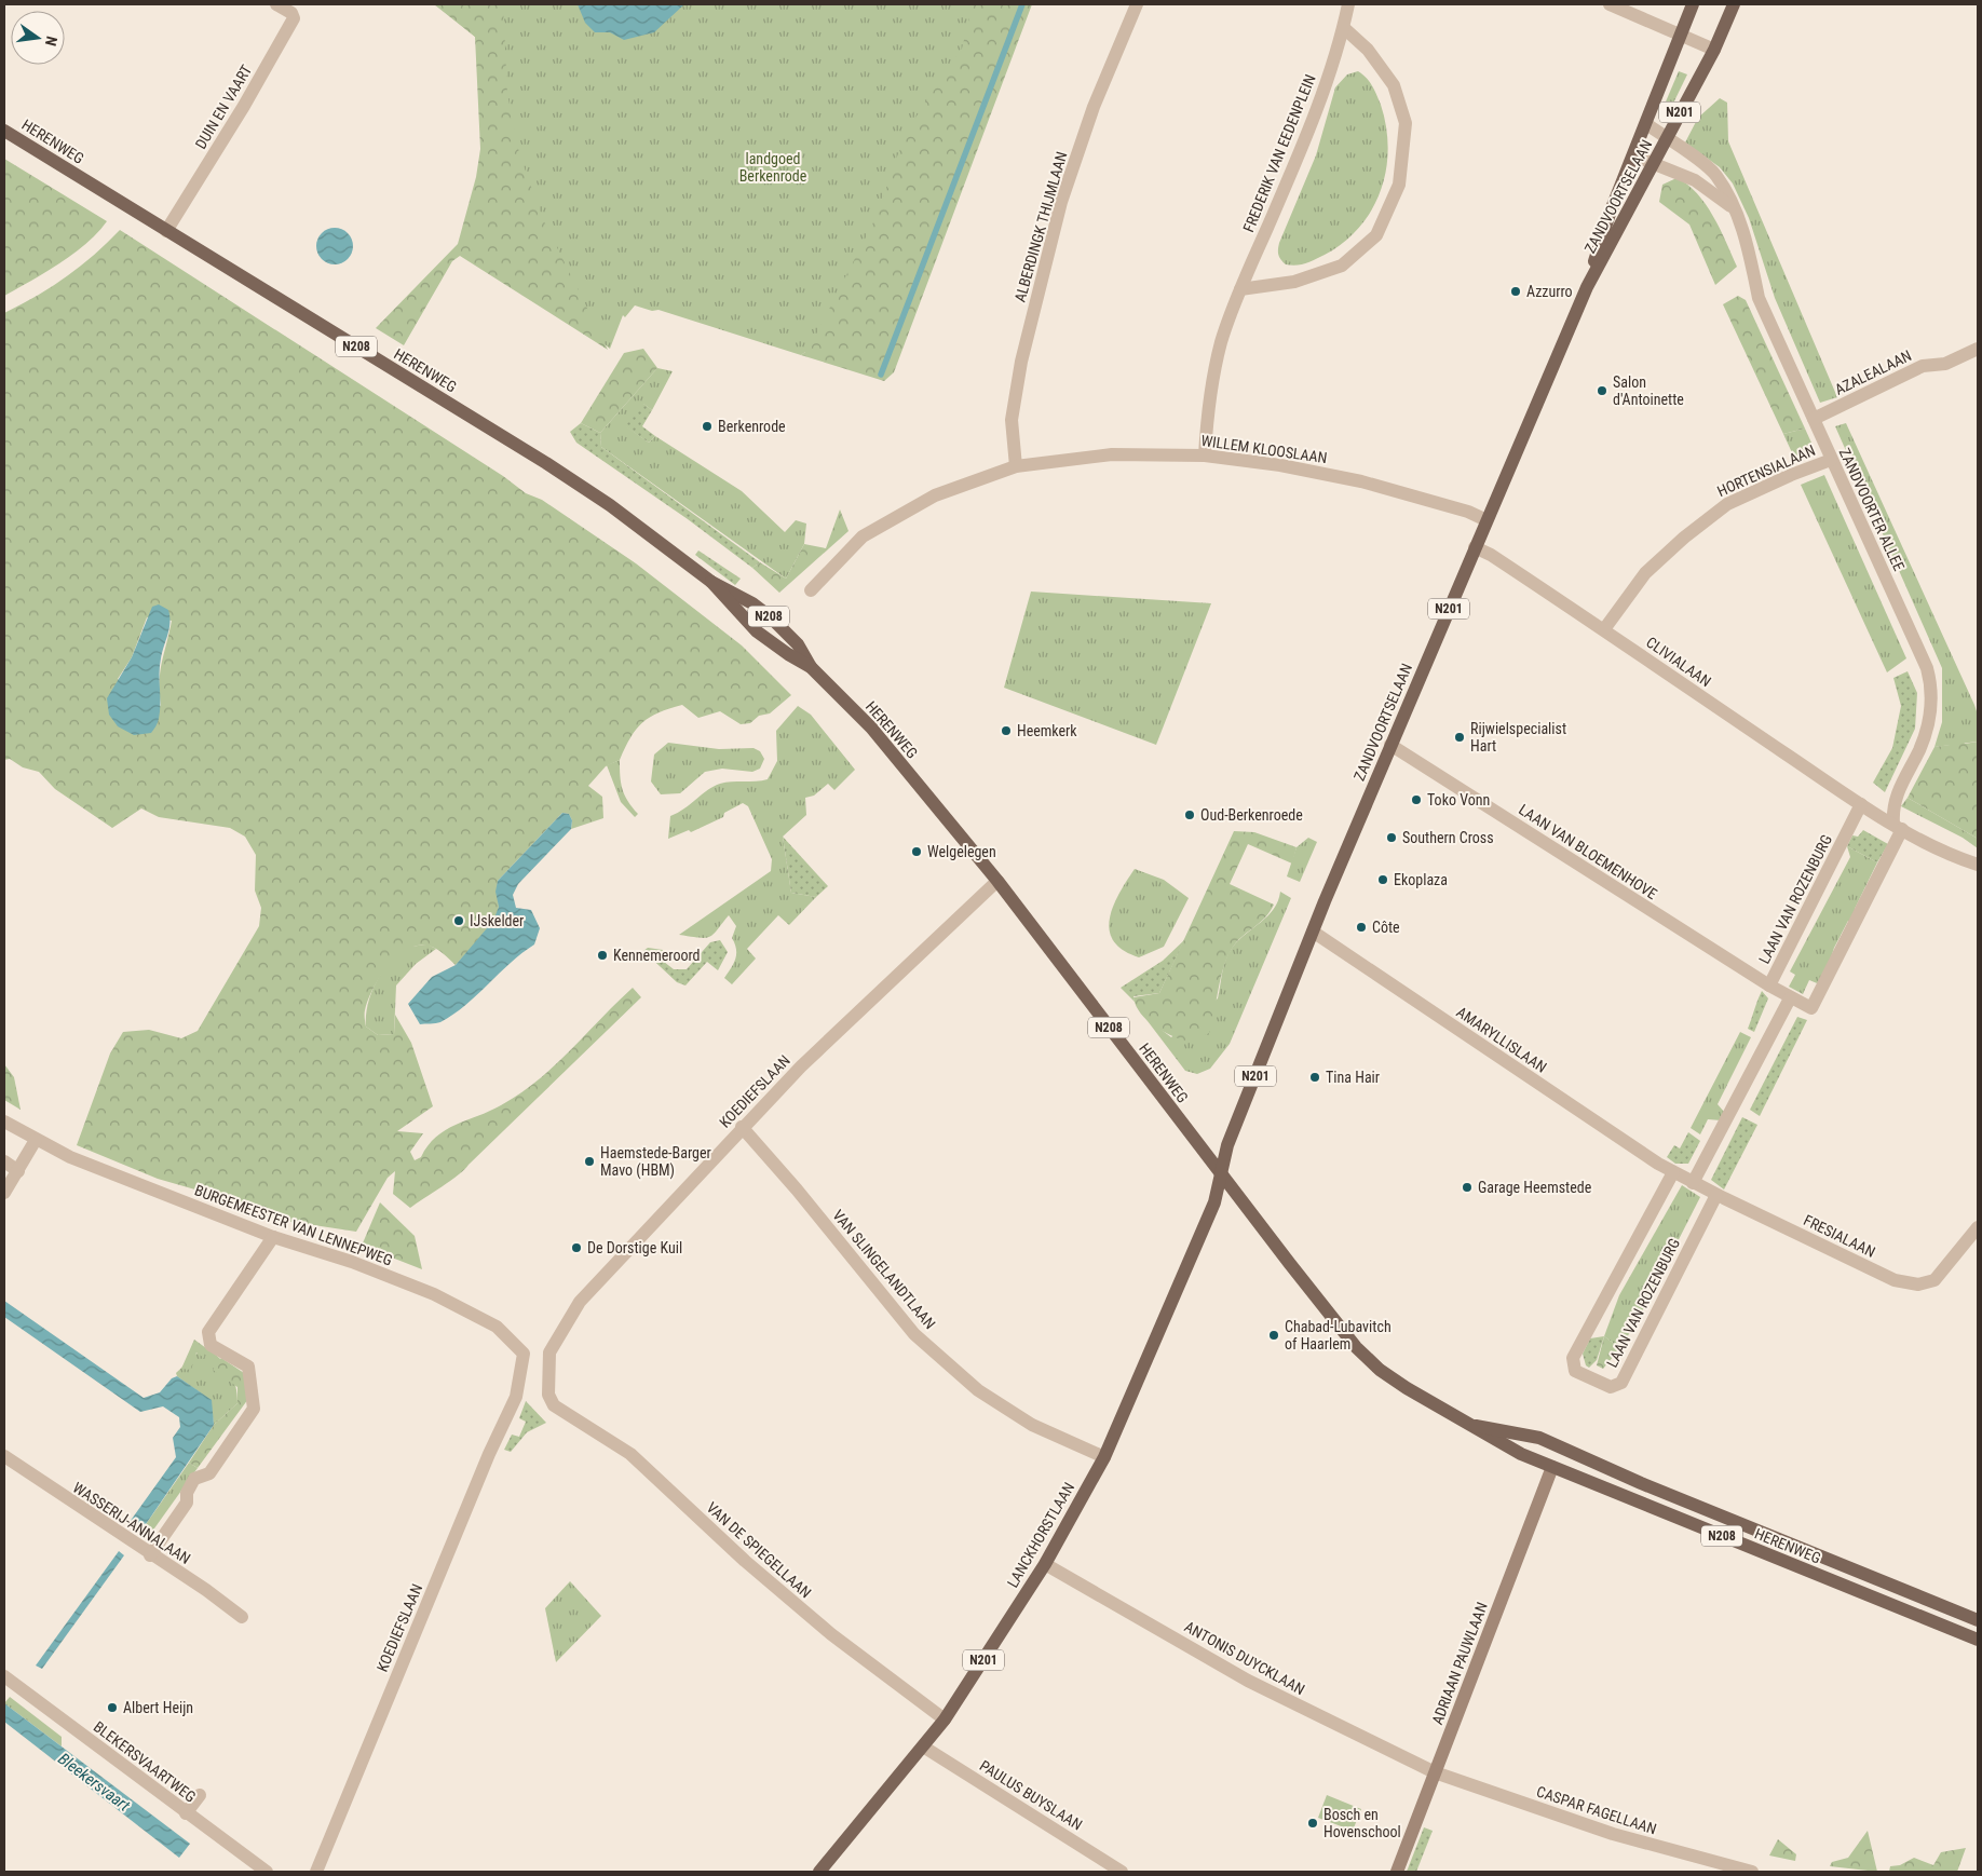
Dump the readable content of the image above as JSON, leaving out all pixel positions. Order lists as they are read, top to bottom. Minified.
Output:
{"streets":{"main road":["N201","HERENWEG","ZANDVOORTSELAAN","N208","LANCKHORSTLAAN"],"street":["DUIN EN VAART","FREDERIK VAN EEDENPLEIN","ALBERDINGK THIJMLAAN","AZALEALAAN","WILLEM KLOOSLAAN","HORTENSIALAAN","ZANDVOORTER ALLEE","CLIVIALAAN","LAAN VAN BLOEMENHOVE","LAAN VAN ROZENBURG","AMARYLLISLAAN","KOEDIEFSLAAN","BURGEMEESTER VAN LENNEPWEG","FRESIALAAN","VAN SLINGELANDTLAAN","WASSERIJ-ANNALAAN","VAN DE SPIEGELLAAN","ANTONIS DUYCKLAAN","ADRIAAN PAUWLAAN","BLEKERSVAARTWEG","PAULUS BUYSLAAN","CASPAR FAGELLAAN"]},"crossings":[["DUIN EN VAART","HERENWEG"],["HERENWEG","ZANDVOORTSELAAN"],["HERENWEG","KOEDIEFSLAAN"],["HERENWEG","LANCKHORSTLAAN"],["HERENWEG","ADRIAAN PAUWLAAN"],["FREDERIK VAN EEDENPLEIN","WILLEM KLOOSLAAN"],["ZANDVOORTSELAAN","WILLEM KLOOSLAAN"],["ZANDVOORTSELAAN","ZANDVOORTER ALLEE"],["ZANDVOORTSELAAN","CLIVIALAAN"],["ZANDVOORTSELAAN","LAAN VAN BLOEMENHOVE"],["ZANDVOORTSELAAN","AMARYLLISLAAN"],["ZANDVOORTSELAAN","LANCKHORSTLAAN"],["ALBERDINGK THIJMLAAN","WILLEM KLOOSLAAN"],["AZALEALAAN","ZANDVOORTER ALLEE"],["HORTENSIALAAN","ZANDVOORTER ALLEE"],["HORTENSIALAAN","CLIVIALAAN"],["ZANDVOORTER ALLEE","LAAN VAN ROZENBURG"],["CLIVIALAAN","LAAN VAN ROZENBURG"],["LAAN VAN BLOEMENHOVE","LAAN VAN ROZENBURG"],["LAAN VAN ROZENBURG","AMARYLLISLAAN"],["LAAN VAN ROZENBURG","FRESIALAAN"],["AMARYLLISLAAN","FRESIALAAN"],["KOEDIEFSLAAN","BURGEMEESTER VAN LENNEPWEG"],["KOEDIEFSLAAN","VAN SLINGELANDTLAAN"],["KOEDIEFSLAAN","VAN DE SPIEGELLAAN"],["VAN SLINGELANDTLAAN","LANCKHORSTLAAN"],["LANCKHORSTLAAN","VAN DE SPIEGELLAAN"],["LANCKHORSTLAAN","ANTONIS DUYCKLAAN"],["LANCKHORSTLAAN","PAULUS BUYSLAAN"],["ANTONIS DUYCKLAAN","ADRIAAN PAUWLAAN"],["ANTONIS DUYCKLAAN","CASPAR FAGELLAAN"],["ADRIAAN PAUWLAAN","CASPAR FAGELLAAN"]],"water":["Bleekersvaart"],"parks":["landgoed Berkenrode"],"places":["Azzurro","Salon d'Antoinette","Berkenrode","Heemkerk","Rijwielspecialist Hart","Toko Vonn","Oud-Berkenroede","Southern Cross","Welgelegen","Ekoplaza","IJskelder","Côte","Kennemeroord","Tina Hair","Haemstede-Barger Mavo (HBM)","Garage Heemstede","De Dorstige Kuil","Chabad-Lubavitch of Haarlem","Albert Heijn","Bosch en Hovenschool"],"north":"right"}
